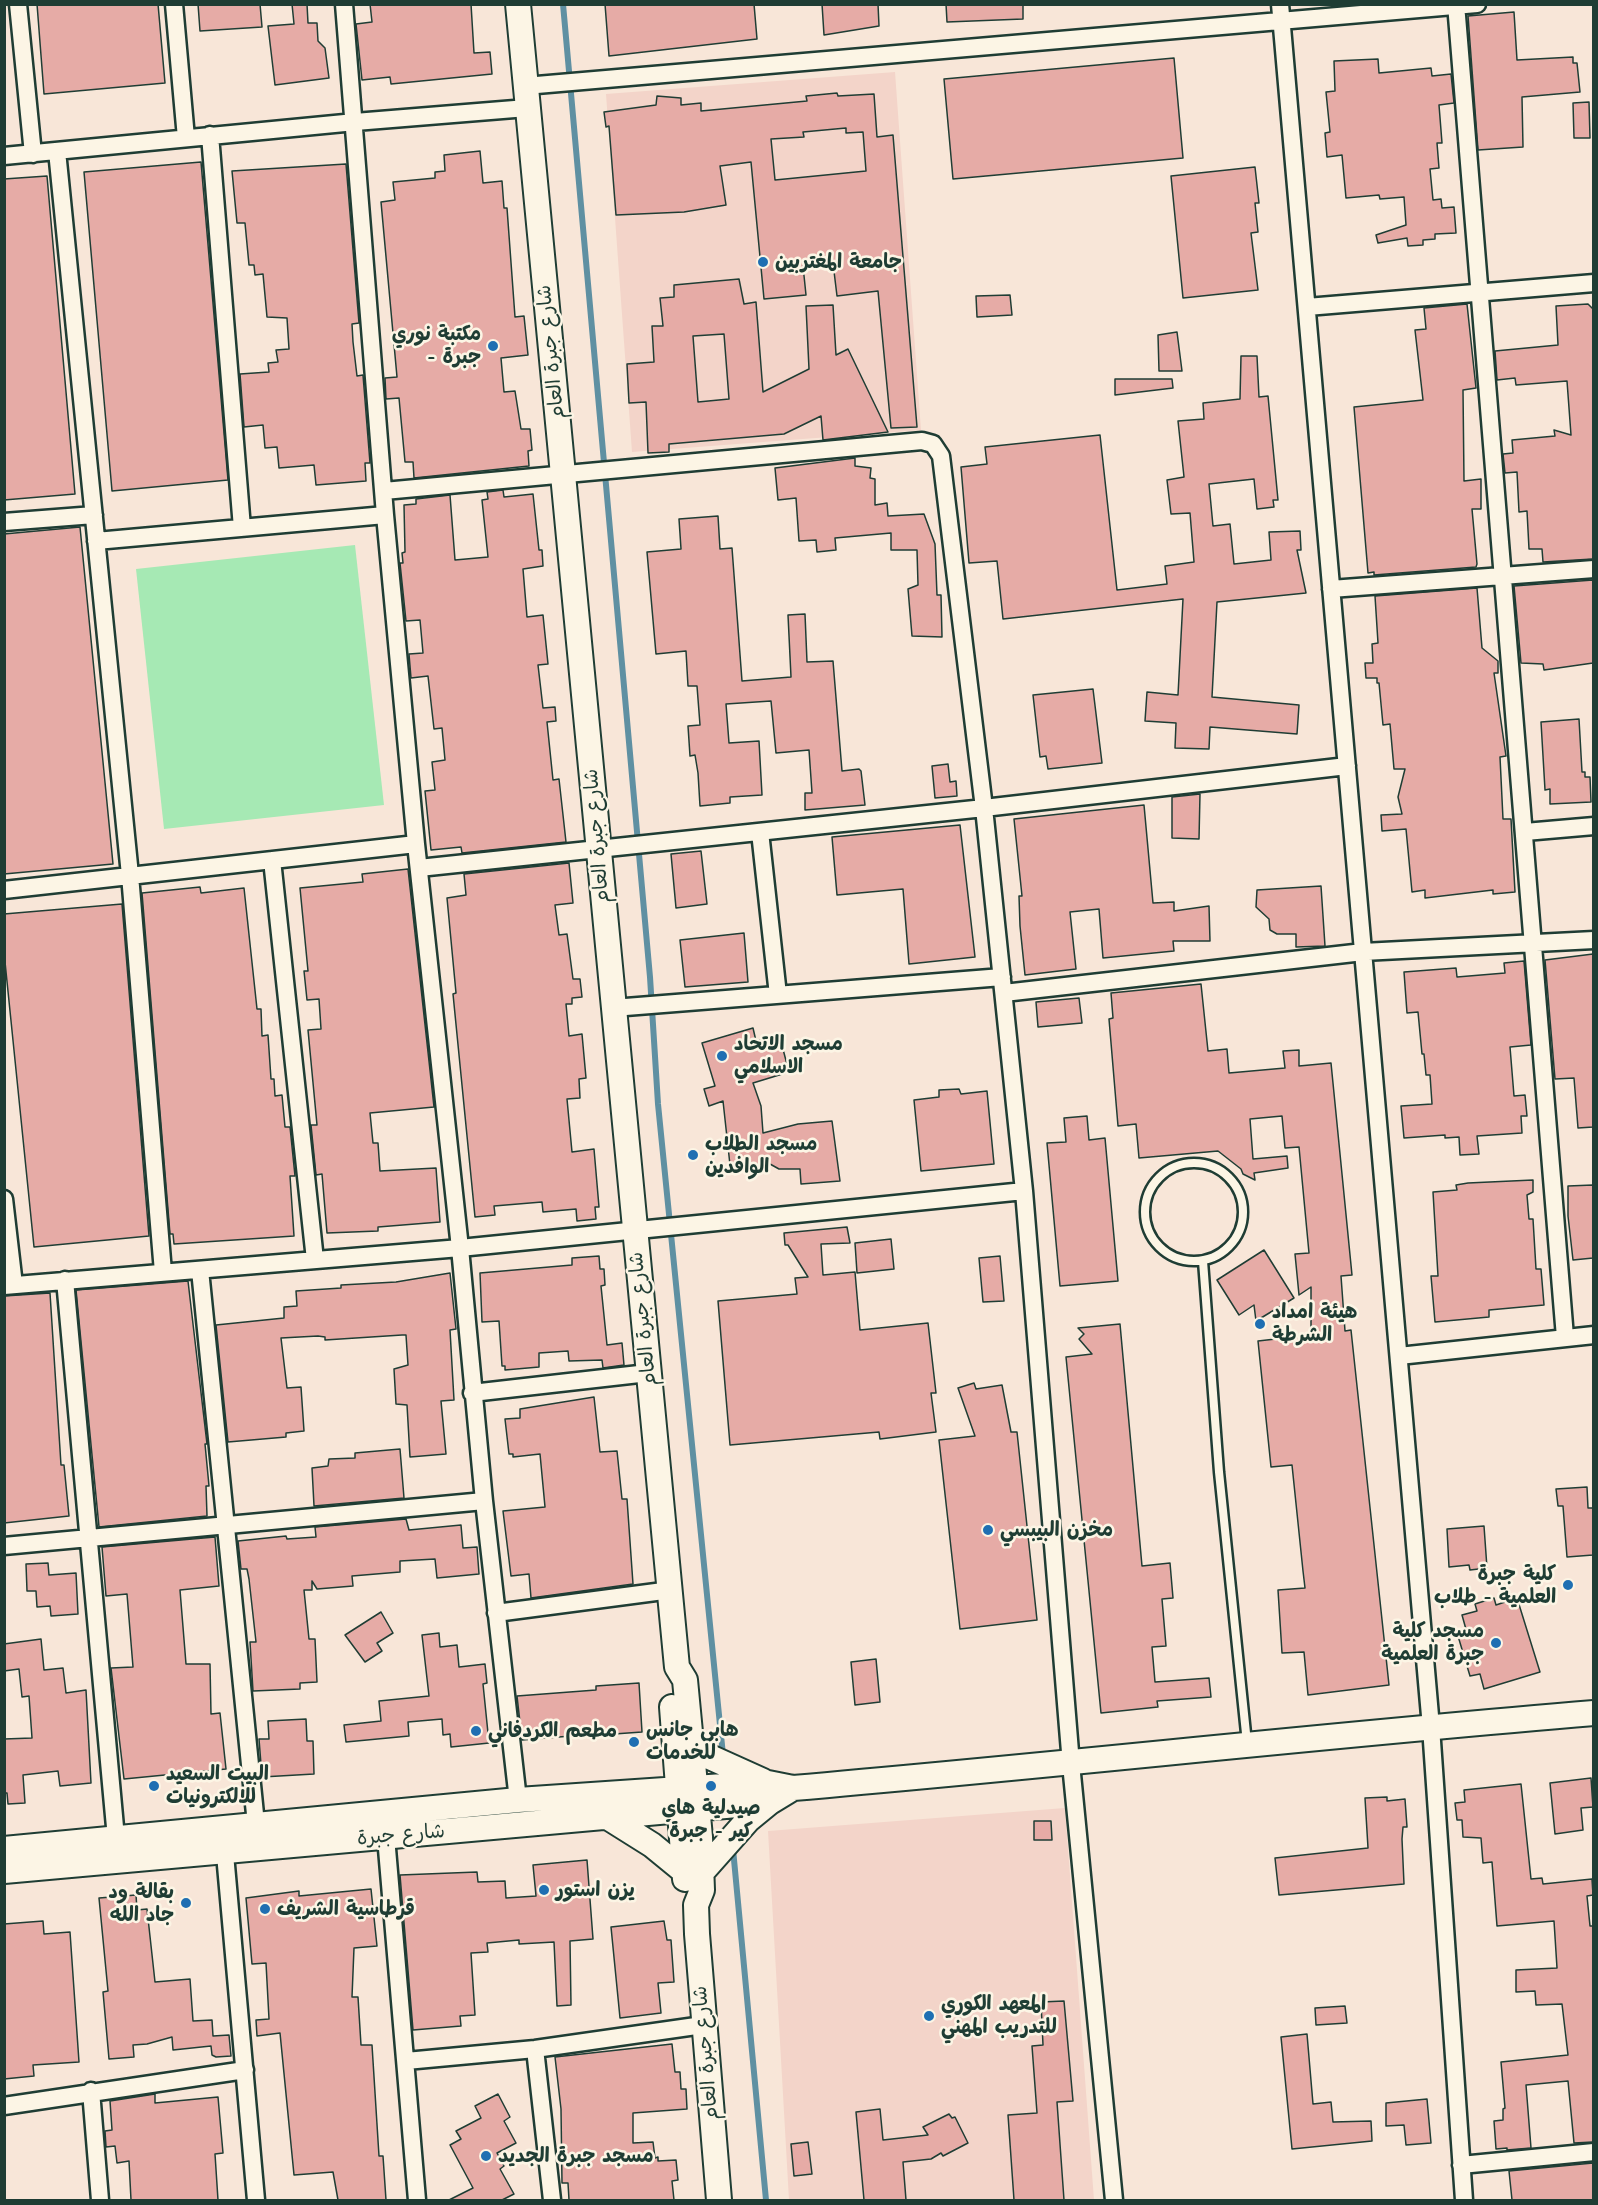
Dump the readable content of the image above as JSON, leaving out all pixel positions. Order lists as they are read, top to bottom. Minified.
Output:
{"streets":{"main road":["شارع جبرة العام","شارع جبرة"]},"crossings":[["شارع جبرة العام","شارع جبرة"]],"places":["جامعة المغتربين","مكتبة نوري - جبرة","مسجد الاتحاد الاسلامي","مسجد الطلاب الوافدين","هيئة امداد الشرطة","مخزن البيبسي","كلية جبرة العلمية - طلاب","مسجد كلية جبرة العلمية","مطعم الكردفاني","هابي جانس للخدمات","البيت السعيد للالكترونيات","صيدلية هاي كير - جبرة","يزن استور","بقالة ود جاد الله","قرطاسية الشريف","المعهد الكوري للتدريب المهني","مسجد جبرة الجديد"]}
